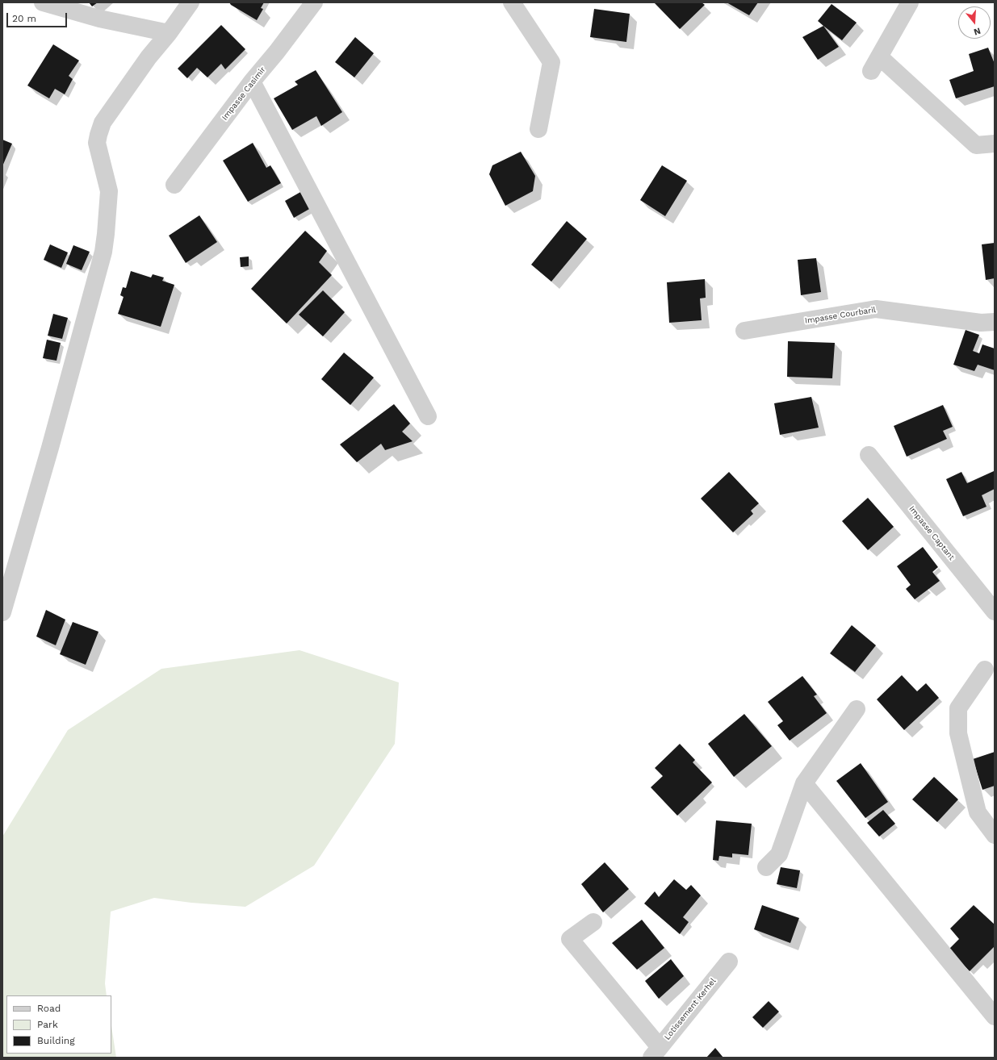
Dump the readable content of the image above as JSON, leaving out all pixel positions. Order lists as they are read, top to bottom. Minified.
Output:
{"streets":{"street":["Impasse Casimir","Impasse Courbaril","Impasse Captant","Lotissement Kerhel"]},"legend":["Road","Park","Building"],"scale_bar":"20 m","north":"bottom"}
